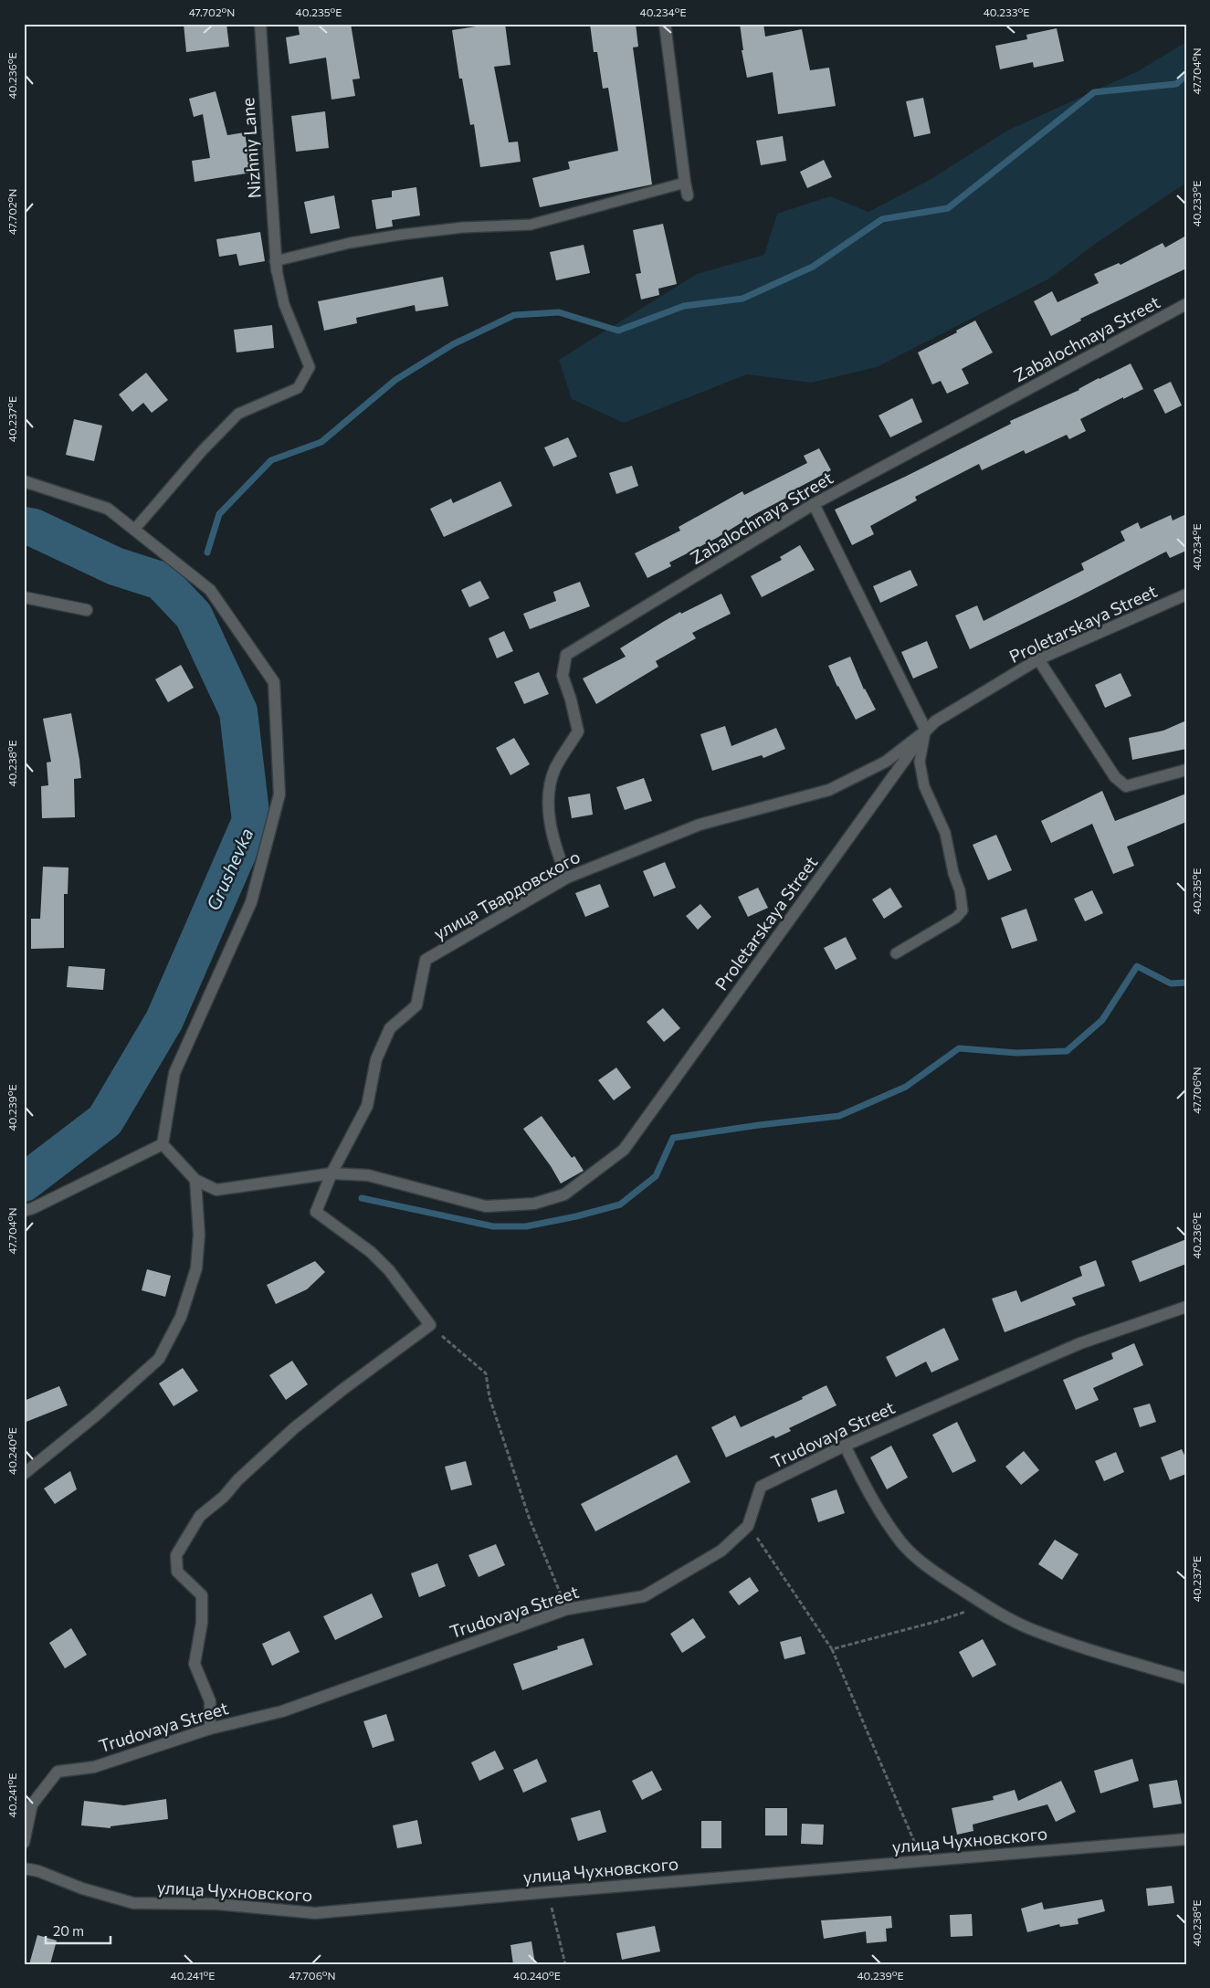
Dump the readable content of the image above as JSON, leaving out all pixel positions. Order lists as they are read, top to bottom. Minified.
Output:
{"streets":{"street":["Nizhniy Lane","Zabalochnaya Street","Proletarskaya Street","улица Твардовского","Trudovaya Street","улица Чухновского"]},"crossings":[["Zabalochnaya Street","улица Твардовского"],["Proletarskaya Street","улица Твардовского"]],"water":["Grushevka"],"scale_bar":"20 m","coordinates":["47.702°N","40.235°E","40.234°E","40.233°E","47.704°N","40.236°E","40.237°E","40.238°E","47.706°N","40.239°E","40.240°E","40.241°E"]}
